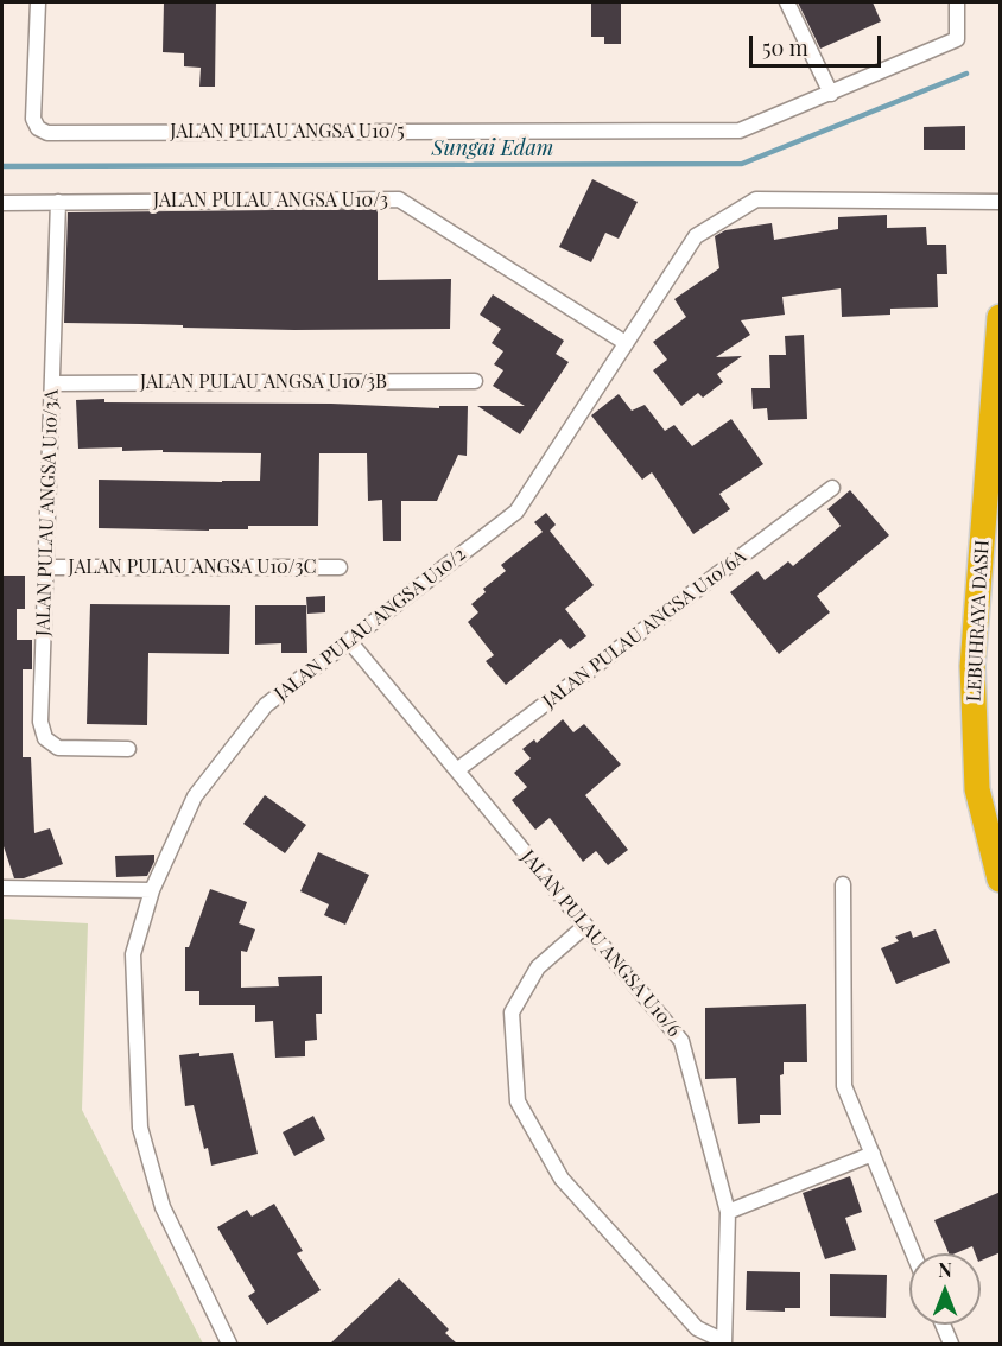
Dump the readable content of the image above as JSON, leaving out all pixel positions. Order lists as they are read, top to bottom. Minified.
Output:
{"streets":{"highway":["LEBUHRAYA DASH"],"street":["JALAN PULAU ANGSA U10/5","JALAN PULAU ANGSA U10/3","JALAN PULAU ANGSA U10/3B","JALAN PULAU ANGSA U10/3A","JALAN PULAU ANGSA U10/3C","JALAN PULAU ANGSA U10/2","JALAN PULAU ANGSA U10/6A","JALAN PULAU ANGSA U10/6"]},"crossings":[["JALAN PULAU ANGSA U10/3","JALAN PULAU ANGSA U10/3A"],["JALAN PULAU ANGSA U10/3","JALAN PULAU ANGSA U10/2"],["JALAN PULAU ANGSA U10/3B","JALAN PULAU ANGSA U10/3A"],["JALAN PULAU ANGSA U10/3A","JALAN PULAU ANGSA U10/3C"],["JALAN PULAU ANGSA U10/2","JALAN PULAU ANGSA U10/6"],["JALAN PULAU ANGSA U10/6A","JALAN PULAU ANGSA U10/6"]],"water":["Sungai Edam"],"scale_bar":"50 m","north":"top"}
